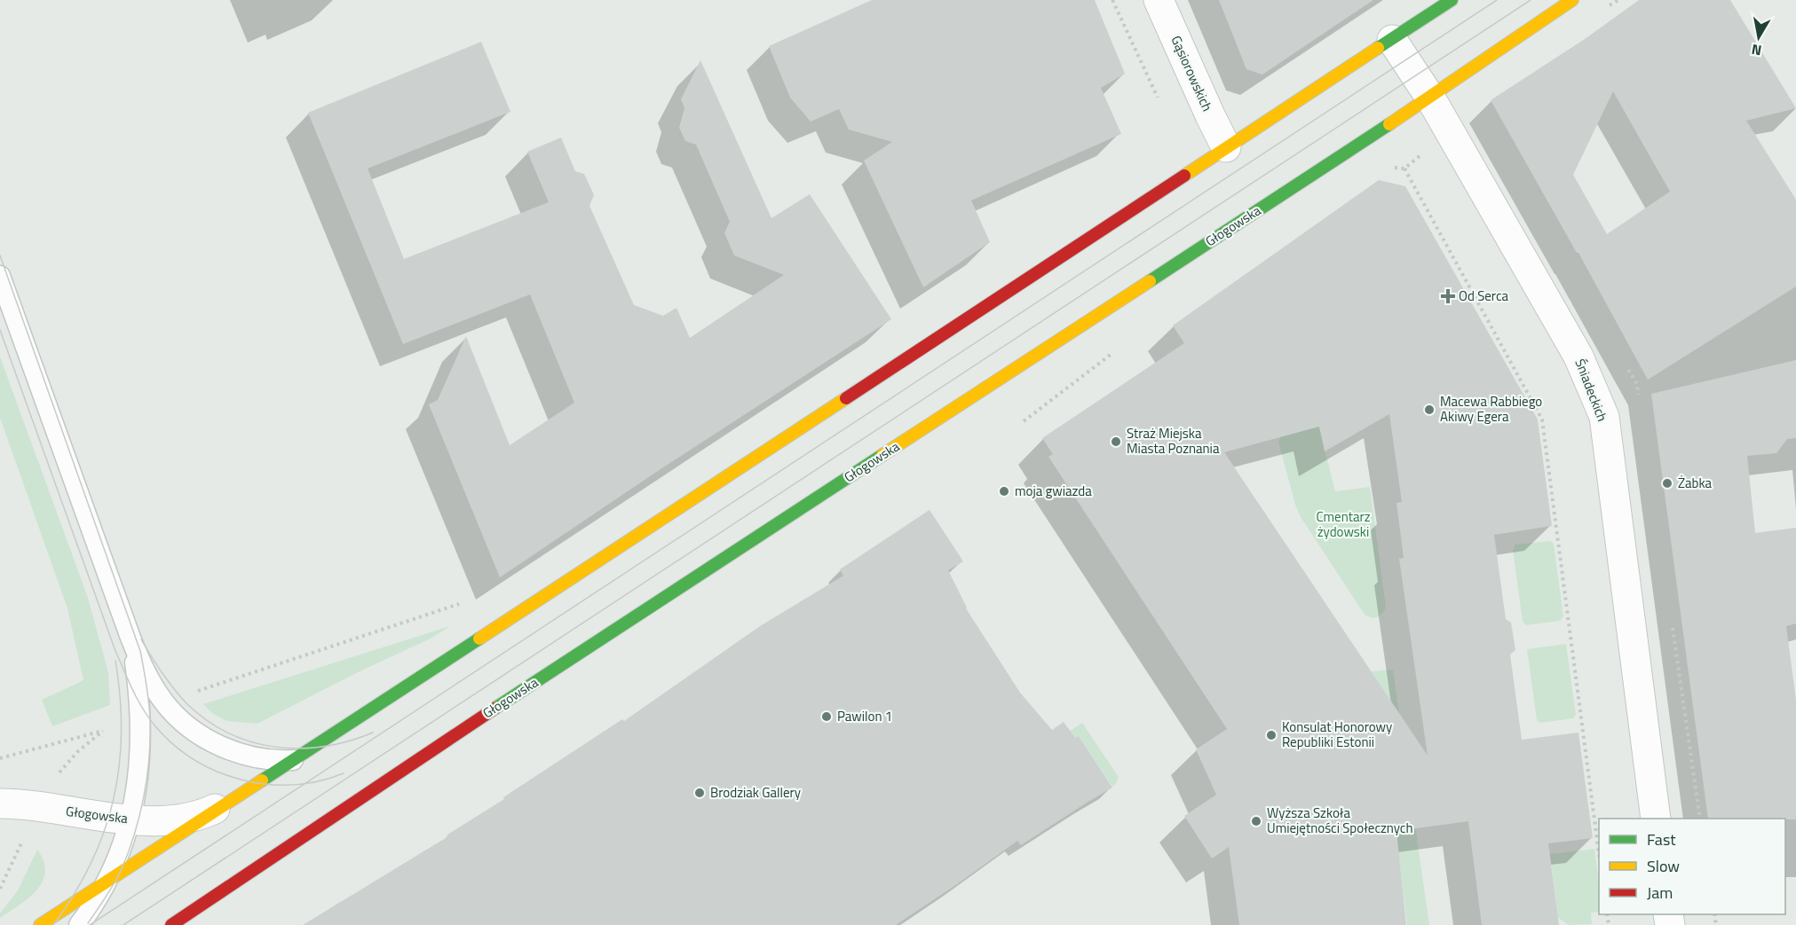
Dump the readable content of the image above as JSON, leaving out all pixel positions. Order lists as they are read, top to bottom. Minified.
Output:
{"streets":{"street":["Gąsiorowskich","Głogowska","Śniadeckich"]},"crossings":[["Gąsiorowskich","Głogowska"],["Głogowska","Śniadeckich"]],"parks":["Cmentarz żydowski"],"places":{"health":["Od Serca"],"other":["Macewa Rabbiego Akiwy Egera","Straż Miejska Miasta Poznania","Żabka","moja gwiazda","Pawilon 1","Konsulat Honorowy Republiki Estonii","Brodziak Gallery","Wyższa Szkoła Umiejętności Społecznych"]},"legend":["Fast","Slow","Jam"],"north":"bottom"}
